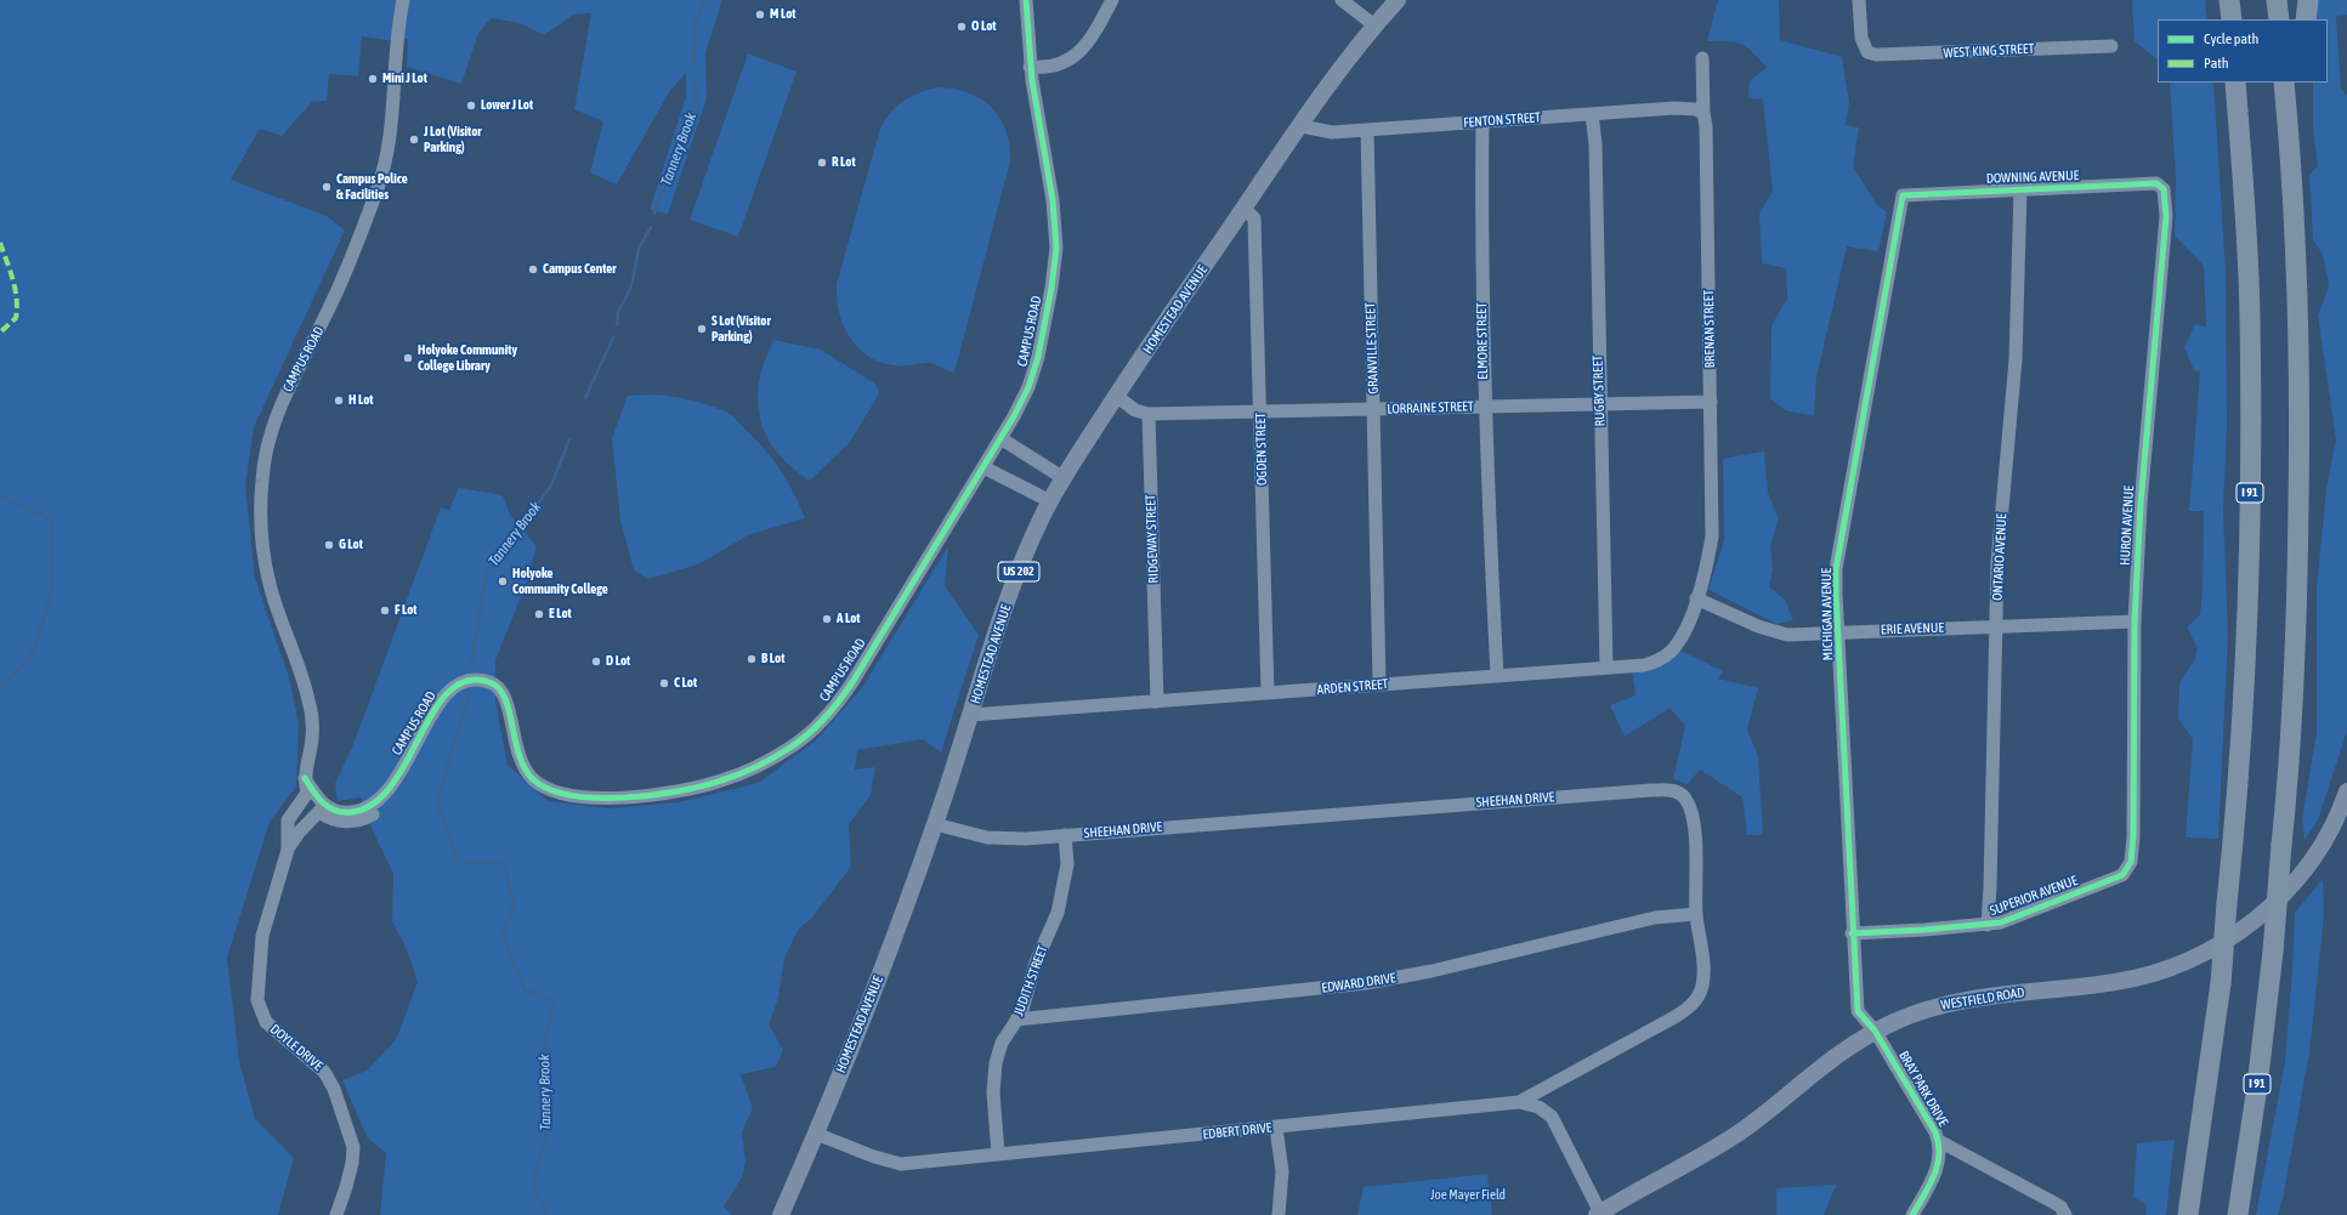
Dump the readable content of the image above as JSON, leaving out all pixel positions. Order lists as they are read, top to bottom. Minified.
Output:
{"streets":{"highway":["I 91"],"main road":["HOMESTEAD AVENUE","US 202","WESTFIELD ROAD"],"street":["WEST KING STREET","FENTON STREET","DOWNING AVENUE","BRENAN STREET","CAMPUS ROAD","ELMORE STREET","GRANVILLE STREET","RUGBY STREET","LORRAINE STREET","OGDEN STREET","HURON AVENUE","RIDGEWAY STREET","ONTARIO AVENUE","MICHIGAN AVENUE","ERIE AVENUE","ARDEN STREET","SHEEHAN DRIVE","SUPERIOR AVENUE","JUDITH STREET","EDWARD DRIVE","DOYLE DRIVE","BRAY PARK DRIVE","EDBERT DRIVE"]},"crossings":[["FENTON STREET","HOMESTEAD AVENUE"],["FENTON STREET","BRENAN STREET"],["FENTON STREET","ELMORE STREET"],["FENTON STREET","GRANVILLE STREET"],["FENTON STREET","RUGBY STREET"],["DOWNING AVENUE","HURON AVENUE"],["DOWNING AVENUE","ONTARIO AVENUE"],["DOWNING AVENUE","MICHIGAN AVENUE"],["HOMESTEAD AVENUE","OGDEN STREET"],["HOMESTEAD AVENUE","ARDEN STREET"],["HOMESTEAD AVENUE","SHEEHAN DRIVE"],["HOMESTEAD AVENUE","EDBERT DRIVE"],["BRENAN STREET","LORRAINE STREET"],["BRENAN STREET","ERIE AVENUE"],["BRENAN STREET","ARDEN STREET"],["CAMPUS ROAD","DOYLE DRIVE"],["ELMORE STREET","LORRAINE STREET"],["ELMORE STREET","ARDEN STREET"],["GRANVILLE STREET","LORRAINE STREET"],["GRANVILLE STREET","ARDEN STREET"],["RUGBY STREET","LORRAINE STREET"],["RUGBY STREET","ARDEN STREET"],["LORRAINE STREET","OGDEN STREET"],["LORRAINE STREET","RIDGEWAY STREET"],["OGDEN STREET","ARDEN STREET"],["HURON AVENUE","ERIE AVENUE"],["HURON AVENUE","SUPERIOR AVENUE"],["RIDGEWAY STREET","ARDEN STREET"],["ONTARIO AVENUE","ERIE AVENUE"],["ONTARIO AVENUE","SUPERIOR AVENUE"],["MICHIGAN AVENUE","ERIE AVENUE"],["MICHIGAN AVENUE","SUPERIOR AVENUE"],["MICHIGAN AVENUE","WESTFIELD ROAD"],["MICHIGAN AVENUE","BRAY PARK DRIVE"],["ERIE AVENUE","ARDEN STREET"],["SHEEHAN DRIVE","JUDITH STREET"],["SHEEHAN DRIVE","EDWARD DRIVE"],["SHEEHAN DRIVE","EDBERT DRIVE"],["JUDITH STREET","EDWARD DRIVE"],["JUDITH STREET","EDBERT DRIVE"],["WESTFIELD ROAD","BRAY PARK DRIVE"],["WESTFIELD ROAD","EDBERT DRIVE"]],"water":["Tannery Brook"],"parks":["Joe Mayer Field"],"places":["M Lot","O Lot","Mini J Lot","Lower J Lot","J Lot (Visitor Parking)","R Lot","Campus Police & Facilities","Campus Center","S Lot (Visitor Parking)","Holyoke Community College Library","H Lot","G Lot","Holyoke Community College","F Lot","E Lot","A Lot","B Lot","D Lot","C Lot"],"legend":["Cycle path","Path"]}
